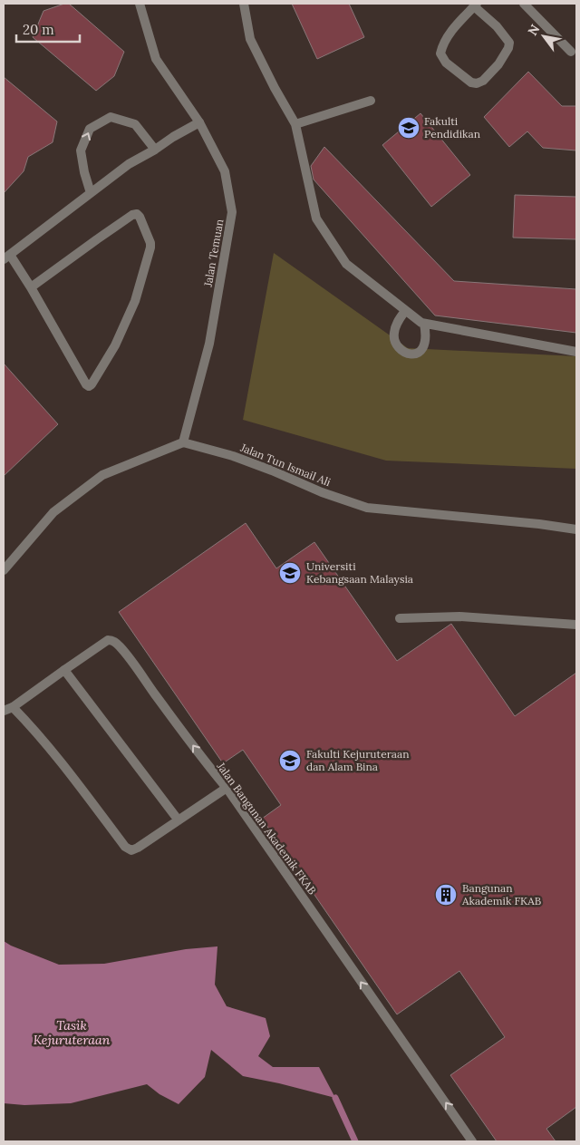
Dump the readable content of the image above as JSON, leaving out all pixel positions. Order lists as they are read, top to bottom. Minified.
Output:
{"streets":{"street":["Jalan Temuan","Jalan Tun Ismail Ali","Jalan Bangunan Akademik FKAB"]},"crossings":[["Jalan Temuan","Jalan Tun Ismail Ali"]],"one_way":["Jalan Bangunan Akademik FKAB"],"water":["Tasik Kejuruteraan"],"places":{"school or university":["Fakulti Pendidikan","Universiti Kebangsaan Malaysia","Fakulti Kejuruteraan dan Alam Bina"],"building":["Bangunan Akademik FKAB"]},"scale_bar":"20 m","north":"top left"}
